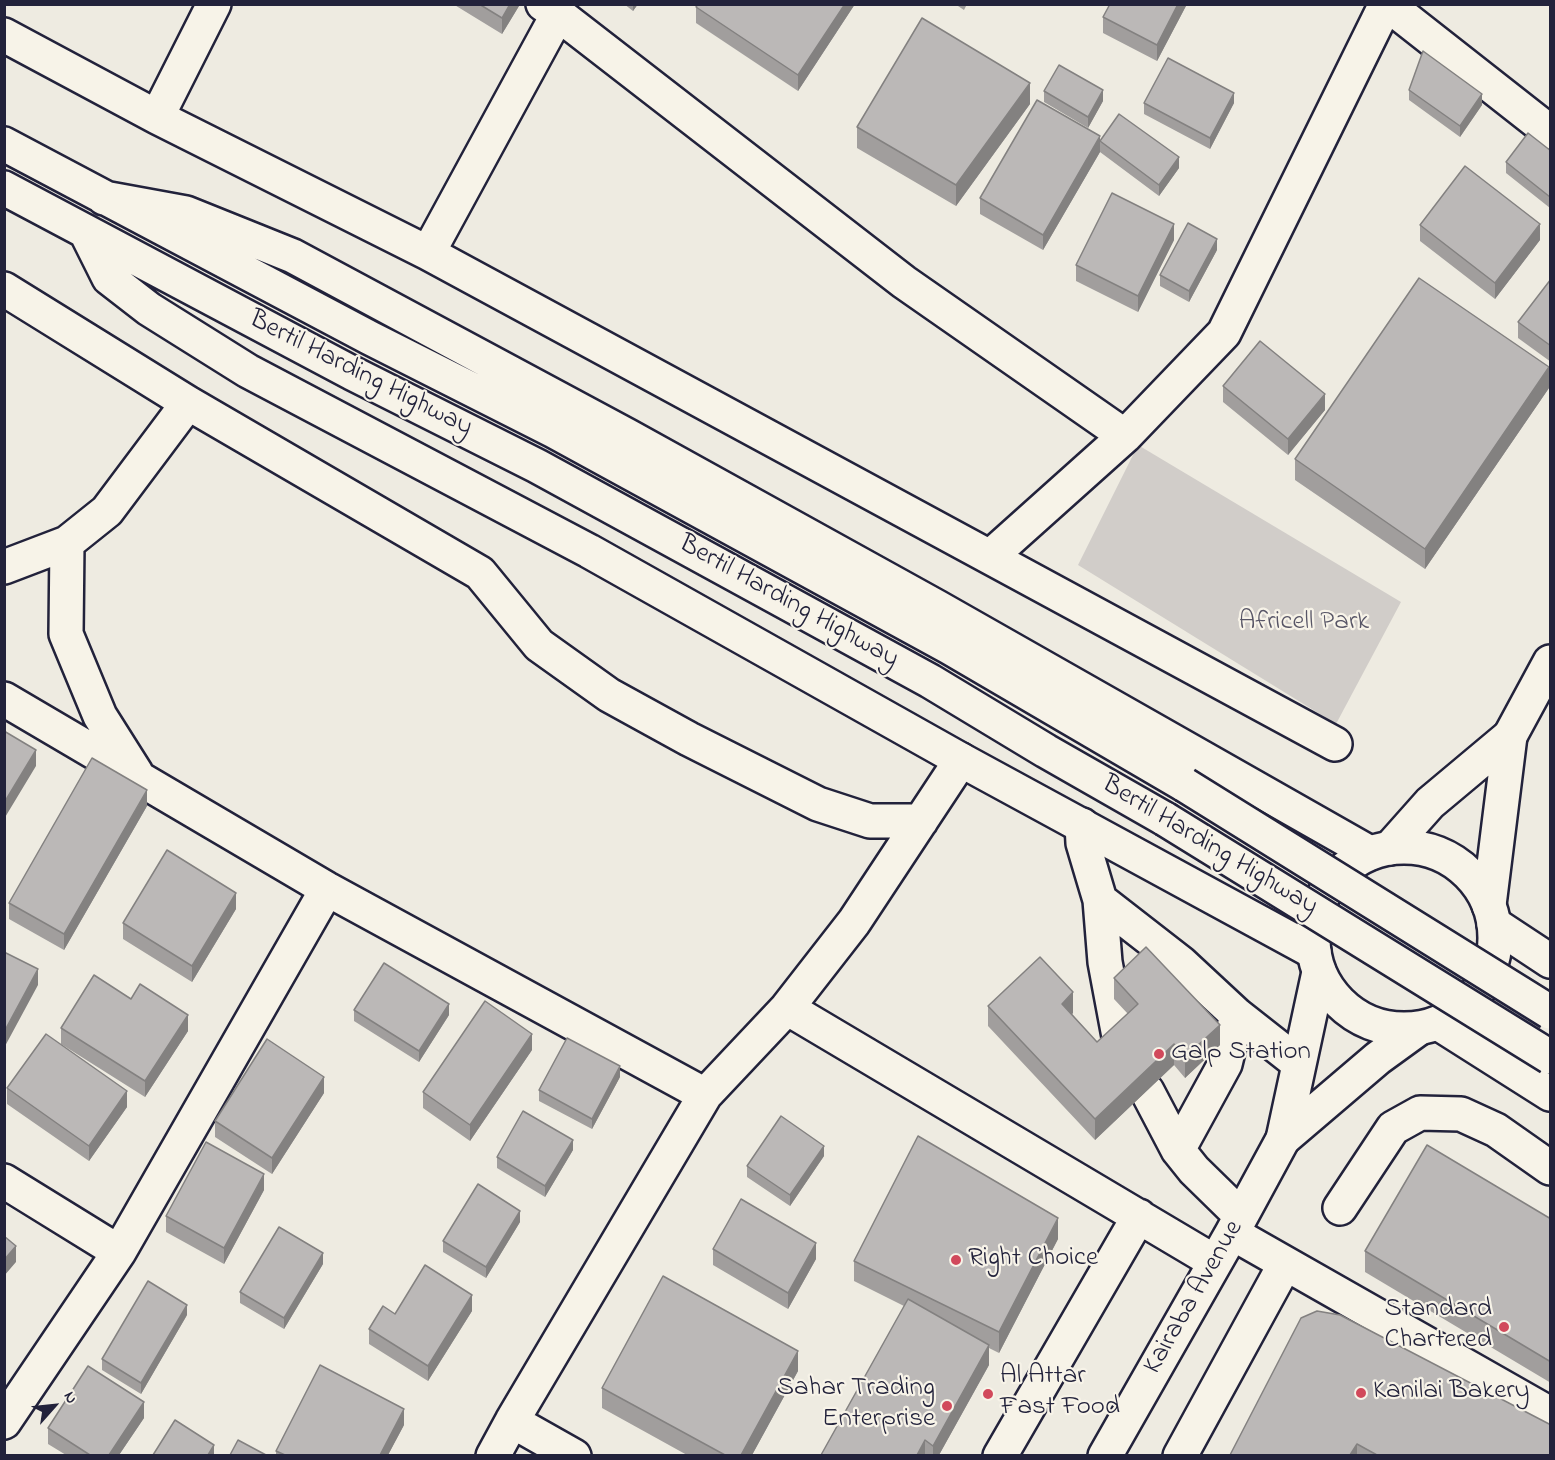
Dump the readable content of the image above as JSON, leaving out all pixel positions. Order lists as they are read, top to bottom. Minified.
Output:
{"streets":{"street":["Bertil Harding Highway","Kairaba Avenue"]},"parks":["Africell Park"],"places":["Galp Station","Right Choice","Standard Chartered","Kanilai Bakery","Al Attar Fast Food","Sahar Trading Enterprise"],"north":"top right"}
